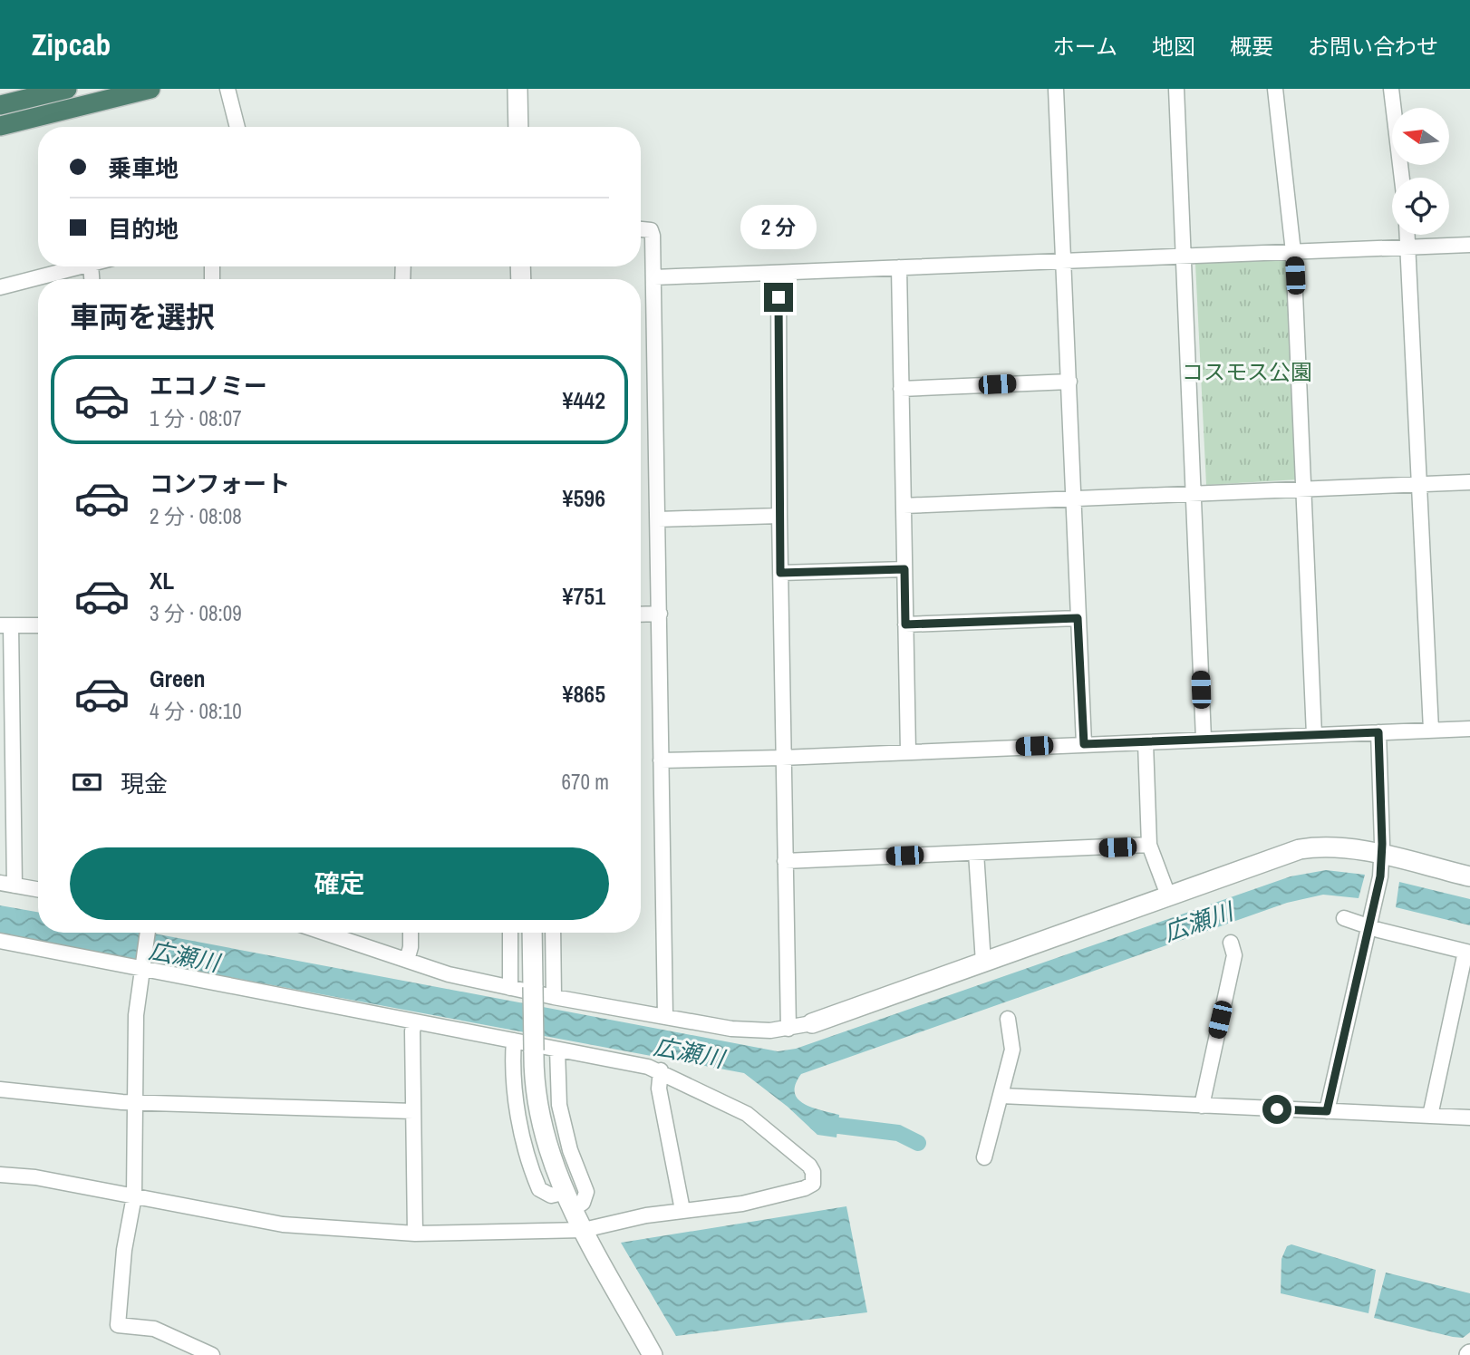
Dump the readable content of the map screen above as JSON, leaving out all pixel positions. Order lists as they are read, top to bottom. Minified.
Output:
{"water":["広瀬川"],"parks":["コスモス公園"],"north":"left","page":{"header":"Zipcab","nav":["ホーム","地図","概要","お問い合わせ"],"banner":["乗車地","目的地"],"bubble":"2 分","heading":"車両を選択","list":[{"name":"エコノミー","note":"1 分 · 08:07","value":"¥442"},{"name":"コンフォート","note":"2 分 · 08:08","value":"¥596"},{"name":"XL","note":"3 分 · 08:09","value":"¥751"},{"name":"Green","note":"4 分 · 08:10","value":"¥865"}],"pay":["現金","670 m"],"buttons":"確定"}}
